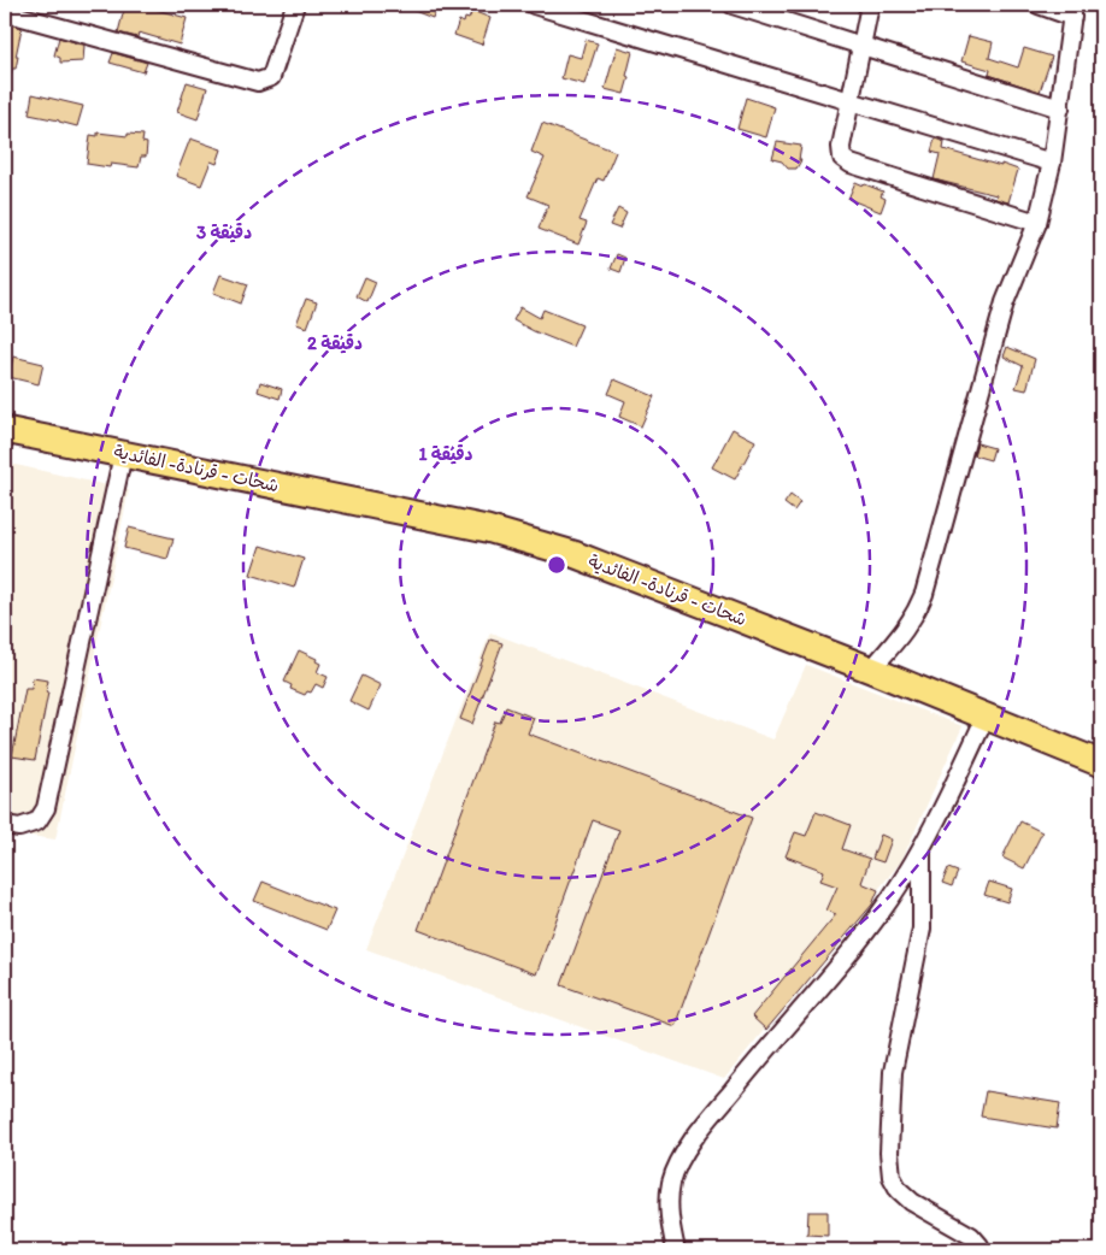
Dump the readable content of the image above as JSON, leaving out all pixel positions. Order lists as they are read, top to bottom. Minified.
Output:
{"streets":{"main road":["شحات - قرنادة- الفائدية"]},"rings":["3 دقيقة","2 دقيقة","1 دقيقة"]}
